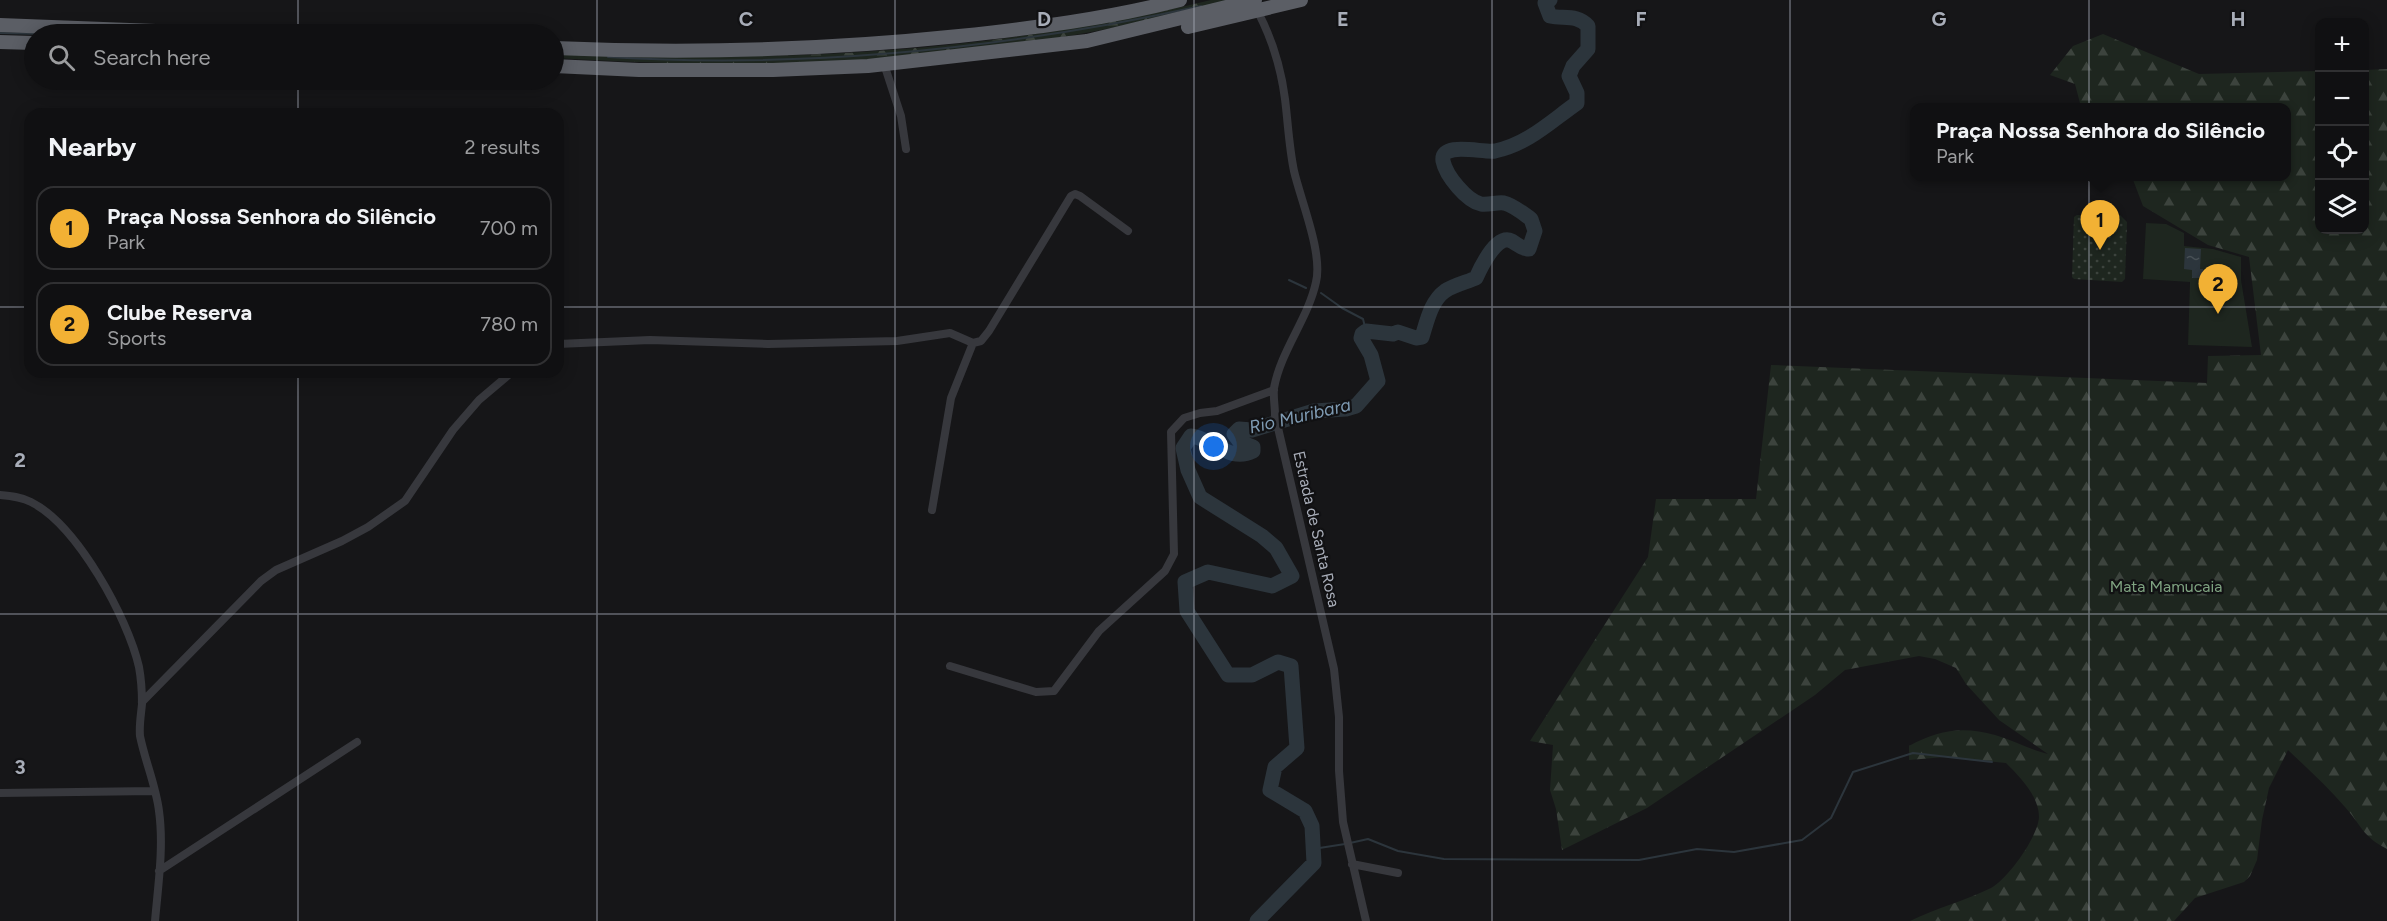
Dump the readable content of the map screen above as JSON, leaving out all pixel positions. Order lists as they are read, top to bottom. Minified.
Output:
{"streets":{"street":["Estrada de Santa Rosa"]},"water":["Rio Muribara"],"parks":["Mata Mamucaia"],"page":{"map_buttons":["+","−"],"search":"Search here","popup":["Praça Nossa Senhora do Silêncio","Park"],"heading":["Nearby","2 results"],"list":[{"mark":"1","name":"Praça Nossa Senhora do Silêncio","note":"Park","value":"700 m"},{"mark":"2","name":"Clube Reserva","note":"Sports","value":"780 m"}],"pins":["1","2"]},"grid":{"columns":["C","D","E","F","G","H"],"rows":["2","3"]}}
